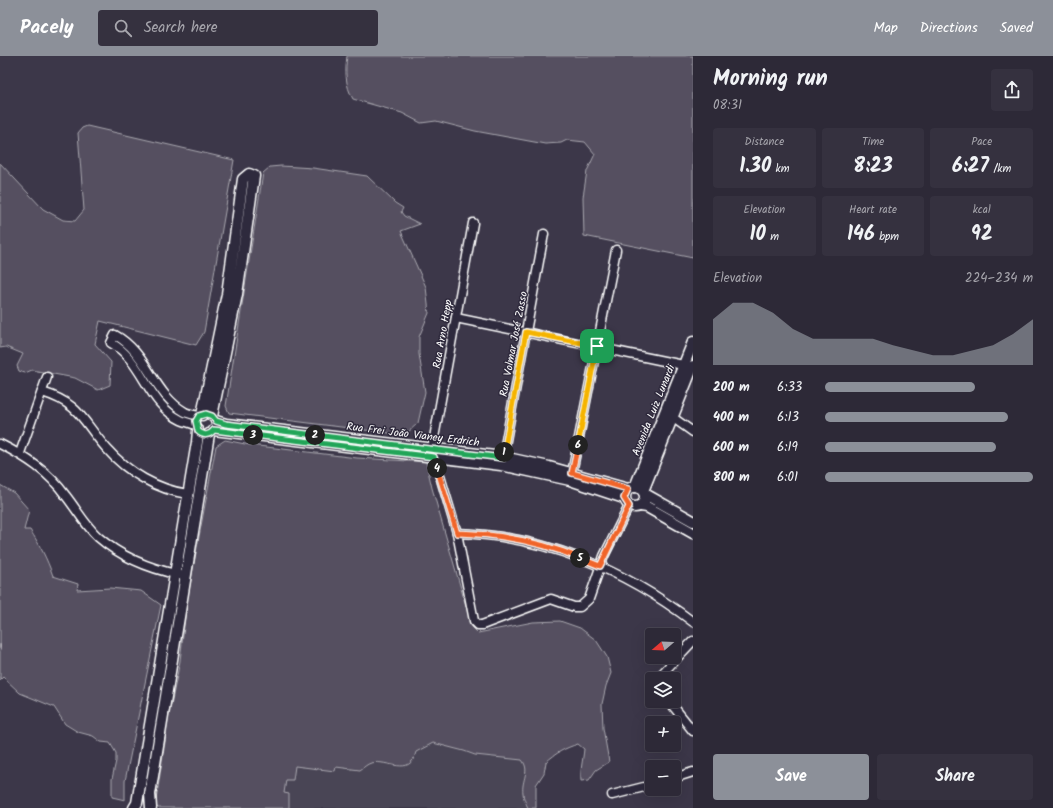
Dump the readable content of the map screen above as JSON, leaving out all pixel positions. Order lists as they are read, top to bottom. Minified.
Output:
{"streets":{"street":["Rua Arno Hepp","Rua Volmar José Zasso","Avenida Luiz Lunardi","Rua Frei João Vianey Erdrich"]},"crossings":[["Rua Arno Hepp","Rua Frei João Vianey Erdrich"],["Rua Volmar José Zasso","Rua Frei João Vianey Erdrich"],["Avenida Luiz Lunardi","Rua Frei João Vianey Erdrich"]],"north":"left","page":{"header":"Pacely","search":"Search here","nav":["Map","Directions","Saved"],"heading":["Morning run","08:31"],"stats":[["Distance","1.30 km"],["Time","8:23"],["Pace","6:27 /km"],["Elevation","10 m"],["Heart rate","146 bpm"],["kcal","92"]],"chart":["Elevation","224–234 m"],"list":[{"name":"200 m","note":"6:33"},{"name":"400 m","note":"6:13"},{"name":"600 m","note":"6:19"},{"name":"800 m","note":"6:01"}],"pins":["2","3","6","1","4","5"],"map_buttons":["+","−"],"buttons":["Save","Share"]}}
